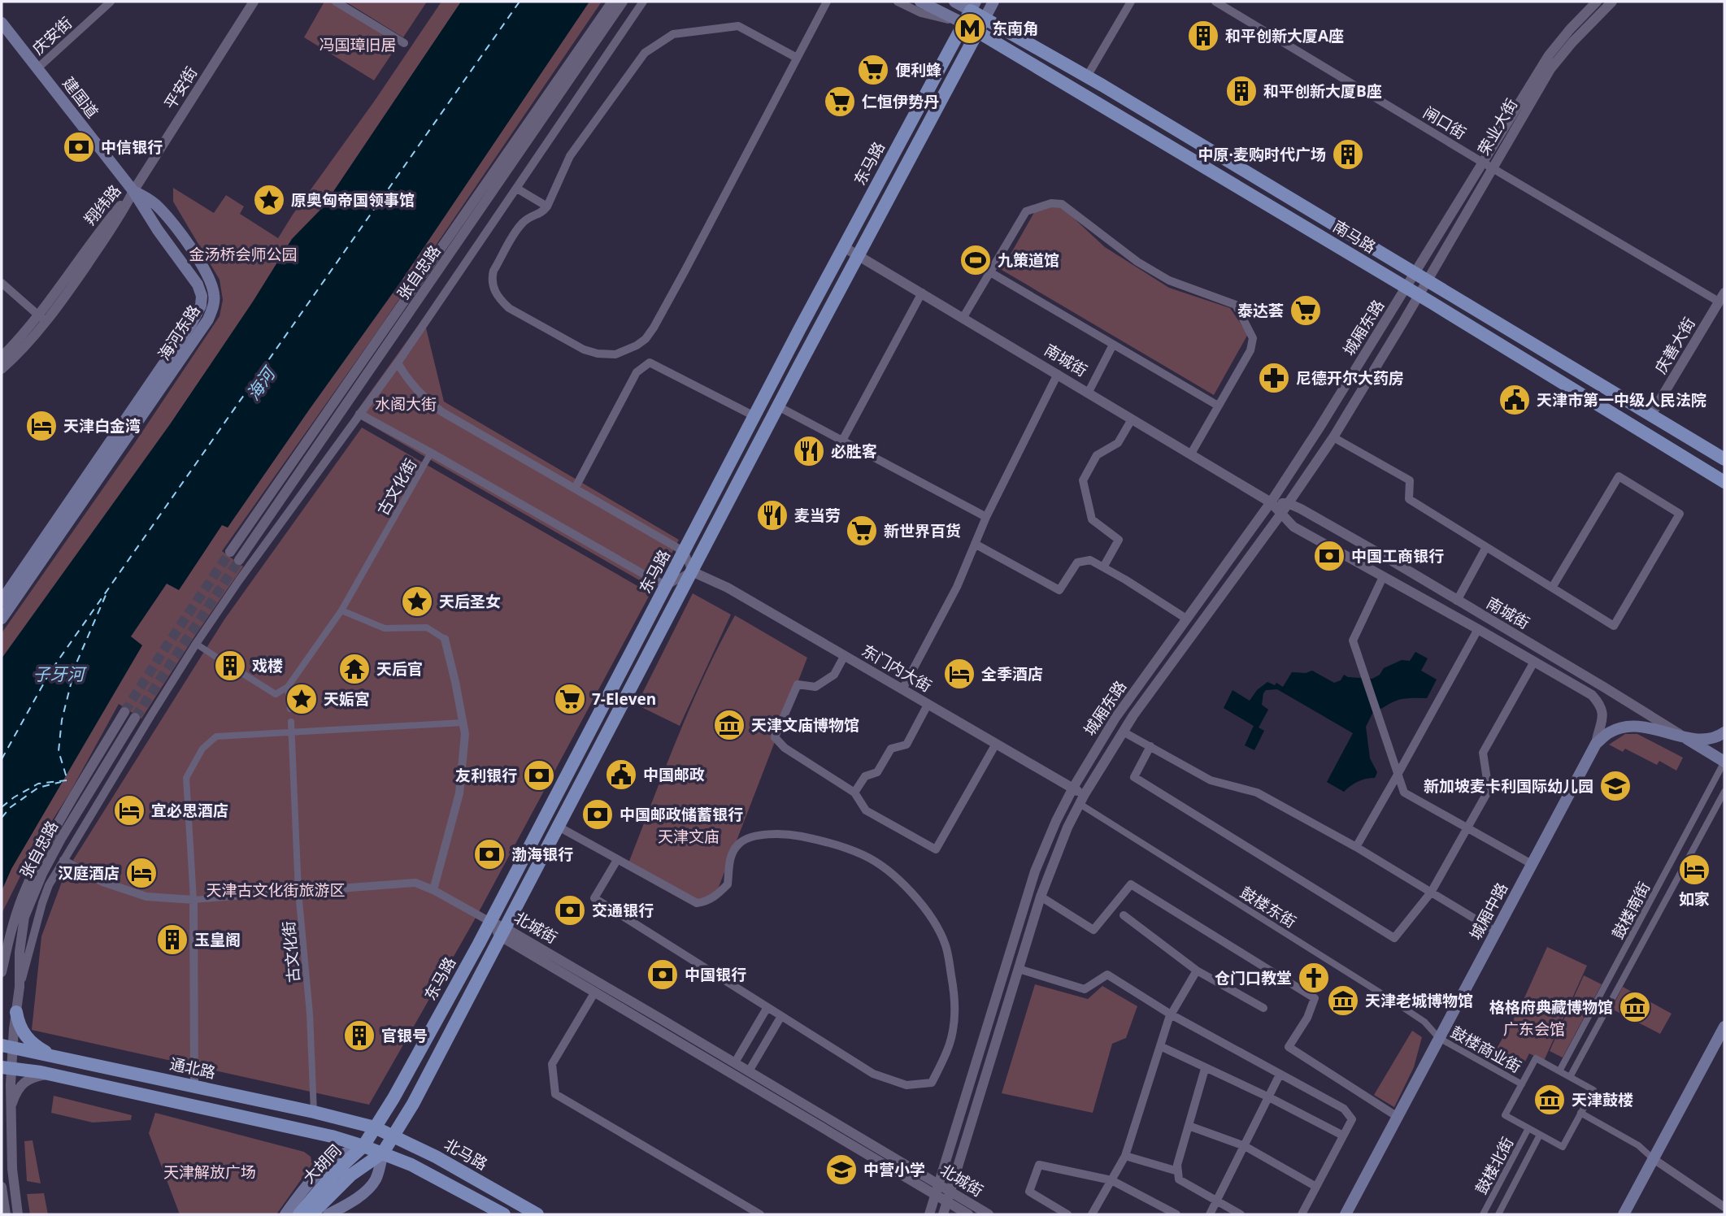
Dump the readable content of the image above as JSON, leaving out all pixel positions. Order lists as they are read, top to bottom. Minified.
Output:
{"streets":{"main road":["建国道","东马路","南马路","海河东路","南城街","城厢中路","通北路","北马路","大胡同"],"street":["庆安街","平安街","闸口街","荣业大街","翔纬路","张自忠路","城厢东路","庆善大街","古文化街","东门内大街","鼓楼东街","鼓楼南街","北城街","鼓楼商业街","鼓楼北街"]},"crossings":[["庆安街","建国道"],["平安街","建国道"],["平安街","翔纬路"],["平安街","海河东路"],["建国道","翔纬路"],["建国道","海河东路"],["闸口街","荣业大街"],["闸口街","庆善大街"],["荣业大街","南马路"],["荣业大街","城厢东路"],["东马路","南马路"],["东马路","南城街"],["东马路","北城街"],["东马路","通北路"],["东马路","北马路"],["东马路","大胡同"],["翔纬路","海河东路"],["南马路","城厢东路"],["南马路","庆善大街"],["张自忠路","通北路"],["城厢东路","南城街"],["城厢东路","东门内大街"],["城厢东路","鼓楼东街"],["城厢东路","北城街"],["南城街","鼓楼南街"],["南城街","城厢中路"],["古文化街","通北路"],["东门内大街","鼓楼东街"],["鼓楼东街","城厢中路"],["鼓楼东街","鼓楼商业街"],["城厢中路","鼓楼商业街"],["通北路","北马路"]],"water":["海河","子牙河"],"parks":["冯国璋旧居","金汤桥会师公园","水阁大街","天津文庙","天津古文化街旅游区","广东会馆","天津解放广场"],"places":{"metro station":["东南角"],"building":["和平创新大厦A座","和平创新大厦B座","中原·麦购时代广场","戏楼","玉皇阁","官银号"],"supermarket":["便利蜂","仁恒伊势丹","泰达荟","新世界百货","7-Eleven"],"bank":["中信银行","中国工商银行","友利银行","中国邮政储蓄银行","渤海银行","交通银行","中国银行"],"place":["原奥匈帝国领事馆","天后圣女","天姤宮"],"sports":["九策道馆"],"pharmacy":["尼德开尔大药房"],"public building":["天津市第一中级人民法院","中国邮政"],"hotel":["天津白金湾","全季酒店","宜必思酒店","如家","汉庭酒店"],"restaurant":["必胜客","麦当劳"],"temple":["天后官"],"museum":["天津文庙博物馆","天津老城博物馆","格格府典藏博物馆","天津鼓楼"],"school or university":["新加坡麦卡利国际幼儿园","中营小学"],"church":["仓门口教堂"]}}
